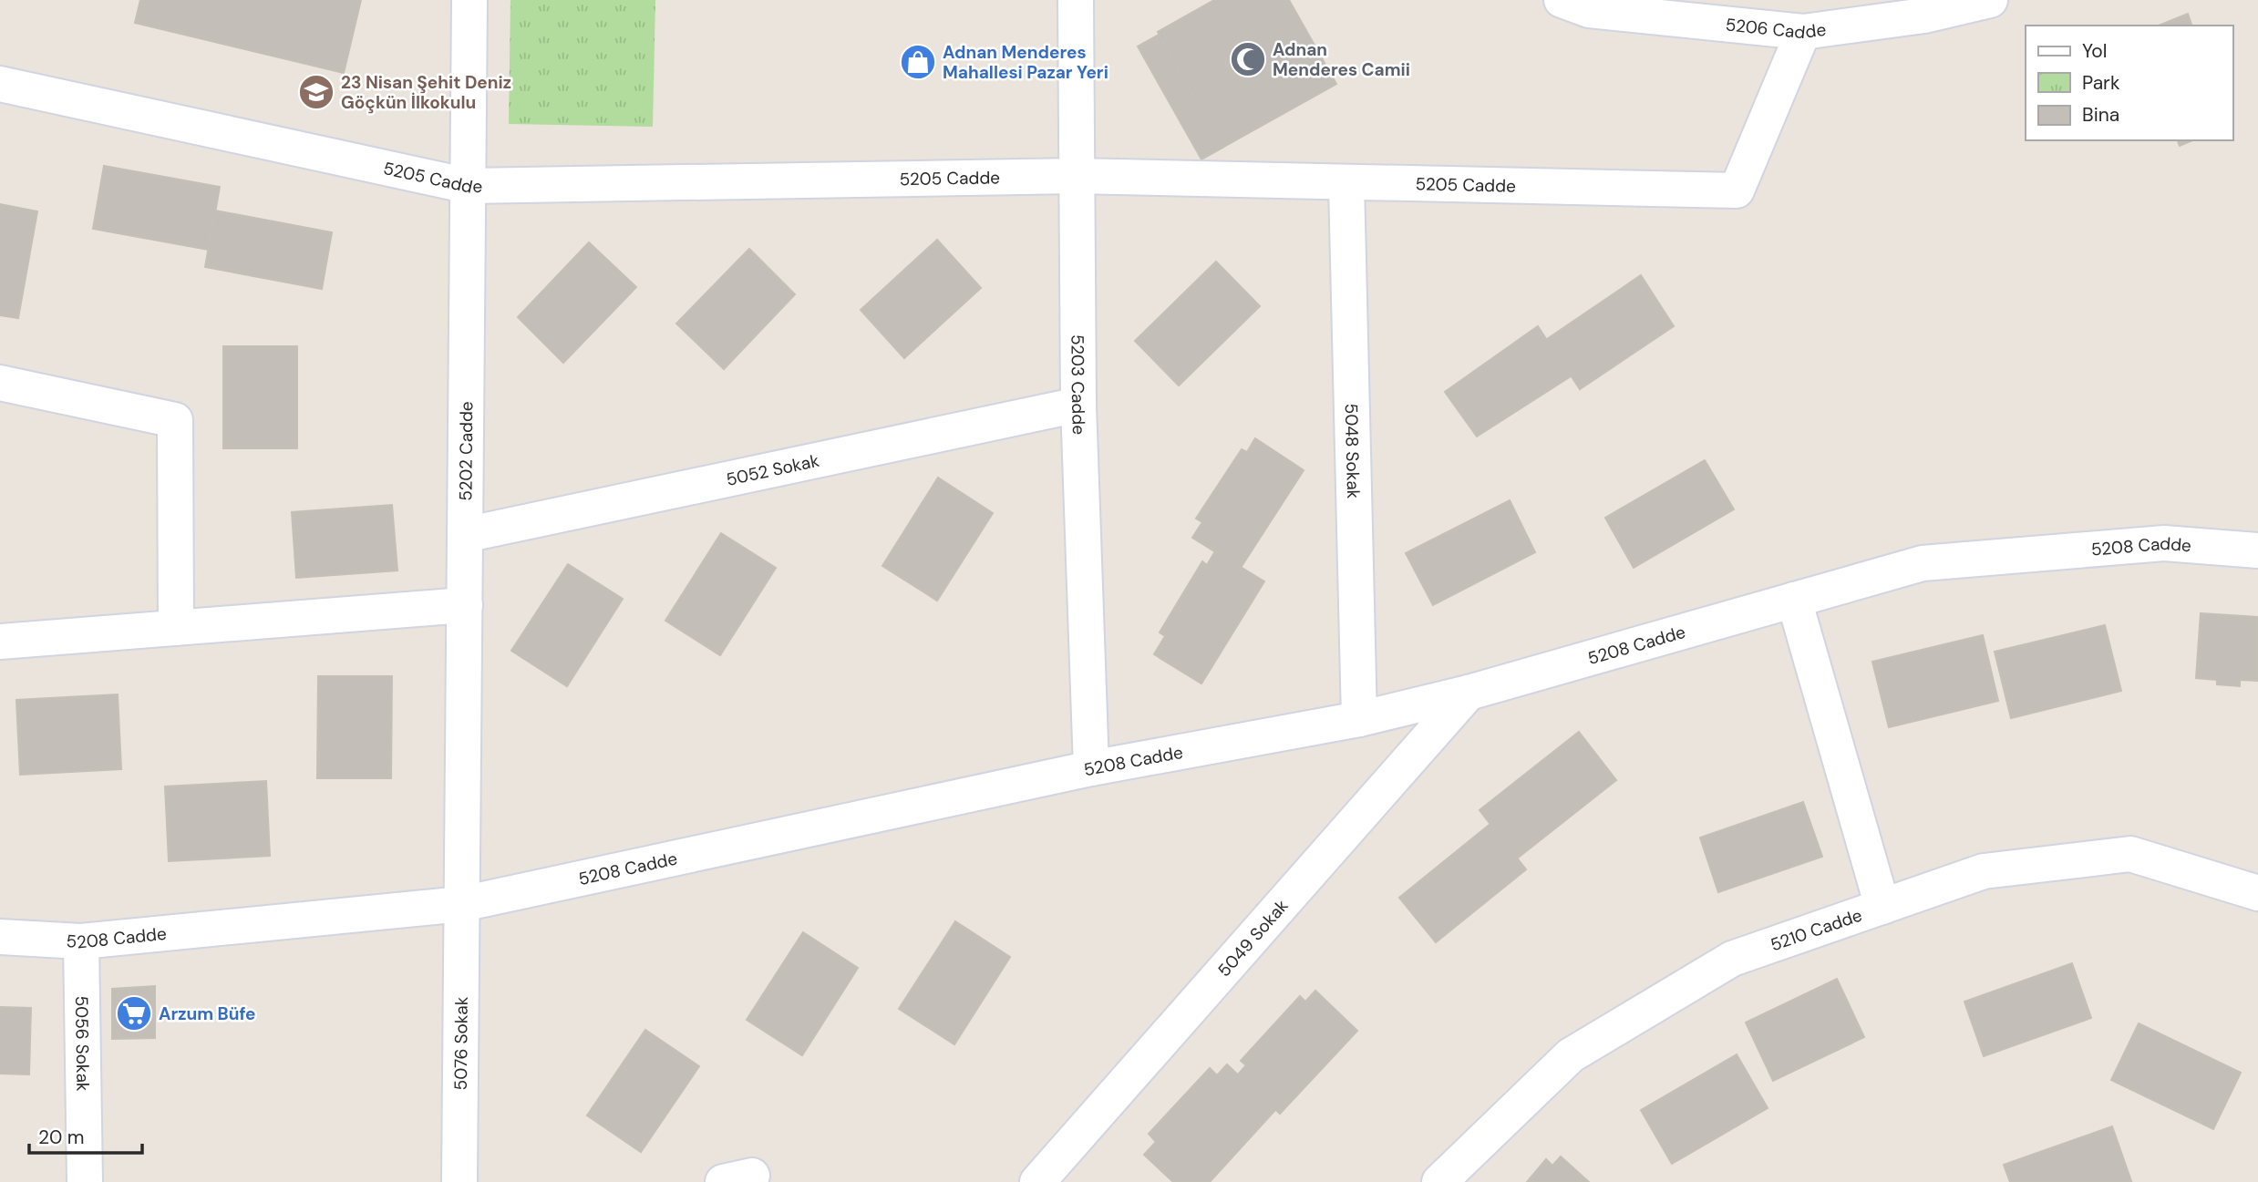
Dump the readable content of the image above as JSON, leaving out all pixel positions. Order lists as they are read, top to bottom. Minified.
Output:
{"streets":{"street":["5206 Cadde","5205 Cadde","5203 Cadde","5048 Sokak","5202 Cadde","5052 Sokak","5208 Cadde","5210 Cadde","5049 Sokak","5056 Sokak","5076 Sokak"]},"crossings":[["5206 Cadde","5205 Cadde"],["5205 Cadde","5203 Cadde"],["5205 Cadde","5048 Sokak"],["5205 Cadde","5202 Cadde"],["5203 Cadde","5052 Sokak"],["5203 Cadde","5208 Cadde"],["5048 Sokak","5208 Cadde"],["5202 Cadde","5052 Sokak"],["5202 Cadde","5208 Cadde"],["5202 Cadde","5076 Sokak"],["5208 Cadde","5049 Sokak"],["5208 Cadde","5056 Sokak"],["5208 Cadde","5076 Sokak"]],"places":{"mosque":["Adnan Menderes Camii"],"shop":["Adnan Menderes Mahallesi Pazar Yeri"],"school or university":["23 Nisan Şehit Deniz Göçkün İlkokulu"],"supermarket":["Arzum Büfe"]},"legend":["Yol","Park","Bina"],"scale_bar":"20 m"}
